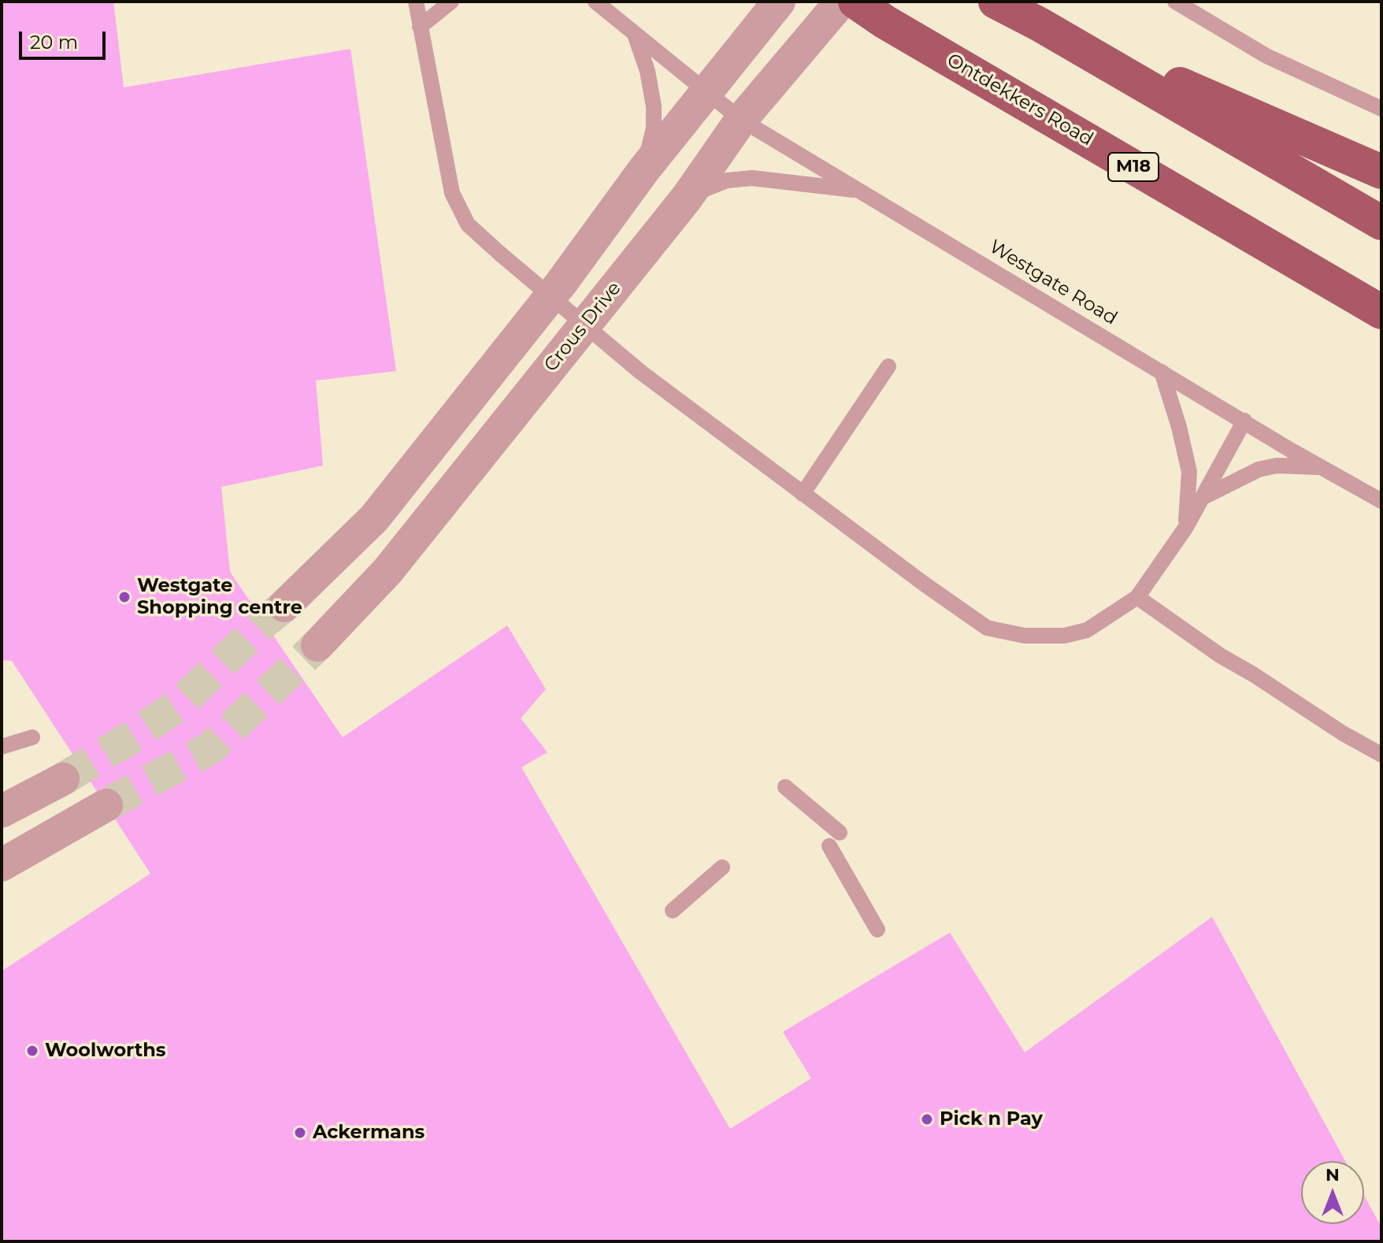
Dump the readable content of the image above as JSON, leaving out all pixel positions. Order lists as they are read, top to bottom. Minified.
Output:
{"streets":{"main road":["Ontdekkers Road","M18"],"street":["Crous Drive"],"lane":["Westgate Road"]},"crossings":[["Westgate Road","Crous Drive"]],"places":["Westgate Shopping centre","Woolworths","Pick n Pay","Ackermans"],"scale_bar":"20 m","north":"top"}
